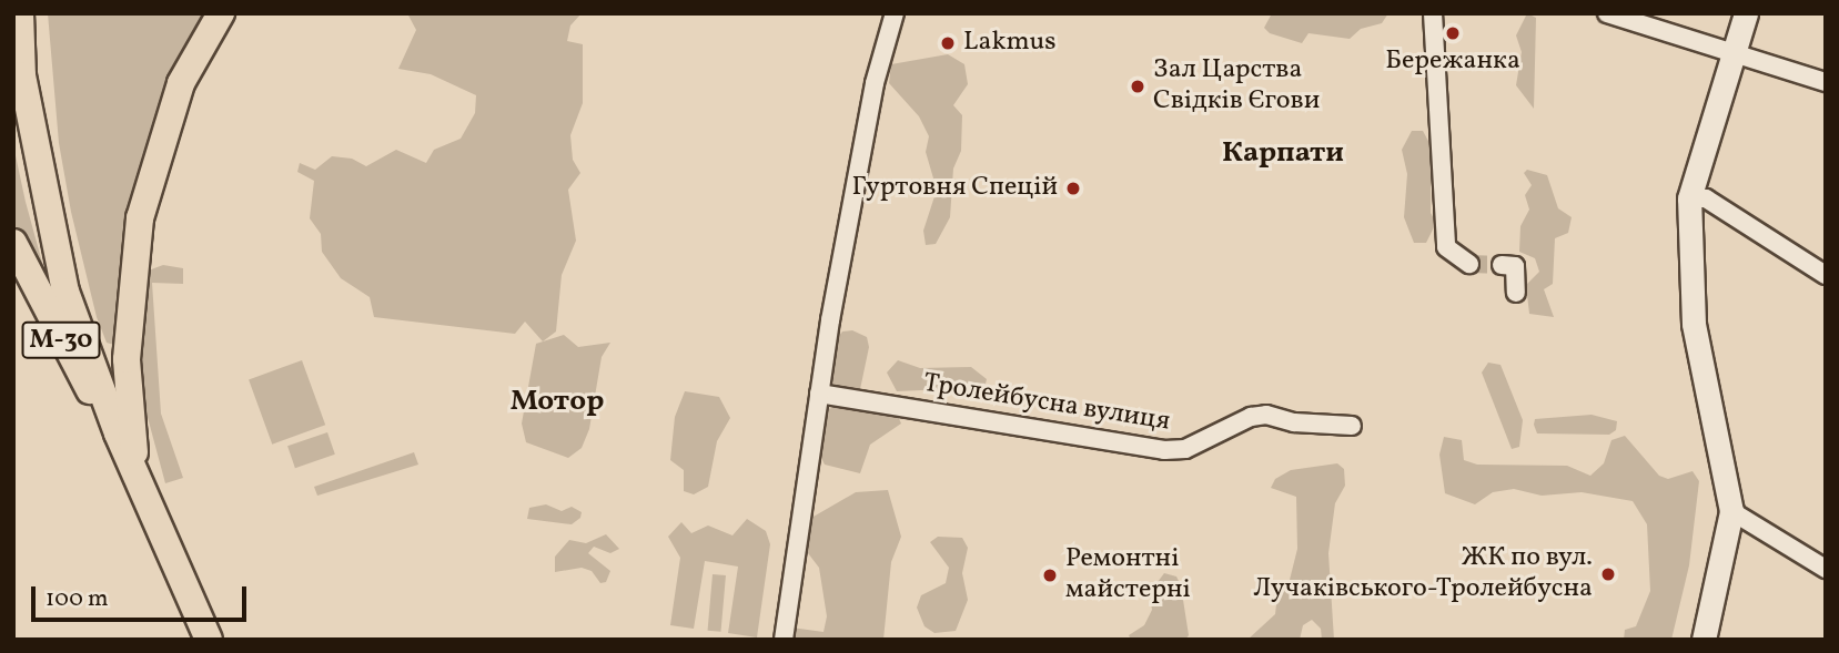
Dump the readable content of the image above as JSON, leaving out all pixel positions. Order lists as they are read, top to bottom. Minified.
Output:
{"streets":{"highway":["М-30"],"street":["Тролейбусна вулиця"]},"districts":["Карпати","Мотор"],"places":["Бережанка","Lakmus","Зал Царства Свідків Єгови","Гуртовня Спецій","ЖК по вул. Лучаківського-Тролейбусна","Ремонтні майстерні"],"scale_bar":"100 m"}
